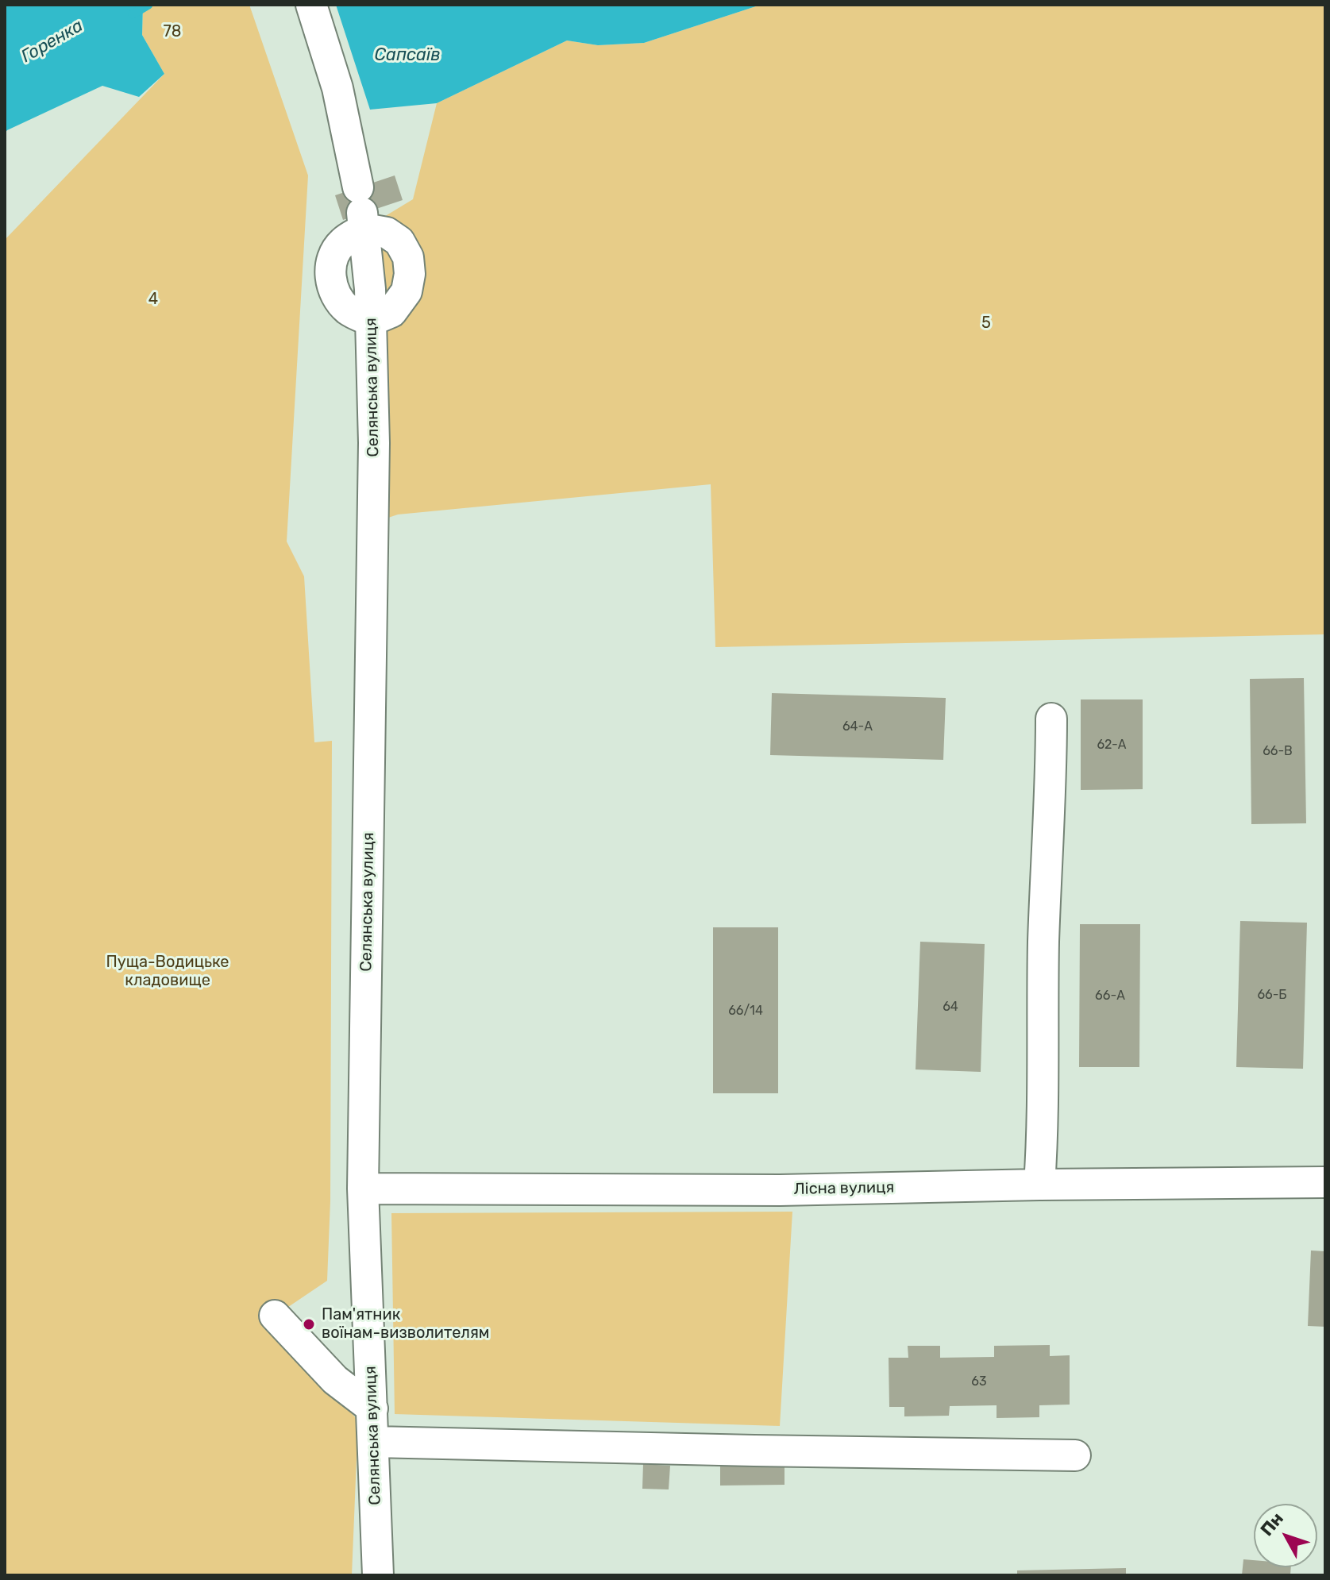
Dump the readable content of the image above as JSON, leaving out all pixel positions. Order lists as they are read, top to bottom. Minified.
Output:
{"streets":{"street":["Селянська вулиця","Лісна вулиця"]},"crossings":[["Селянська вулиця","Лісна вулиця"]],"water":["Горенка","Сапсаїв"],"parks":["78","4","5","Пуща-Водицьке кладовище"],"places":["Пам'ятник воїнам-визволителям"],"house_numbers":["64-А","62-А","66-В","66-Б","66-А","64","66/14","63"],"north":"top left"}
